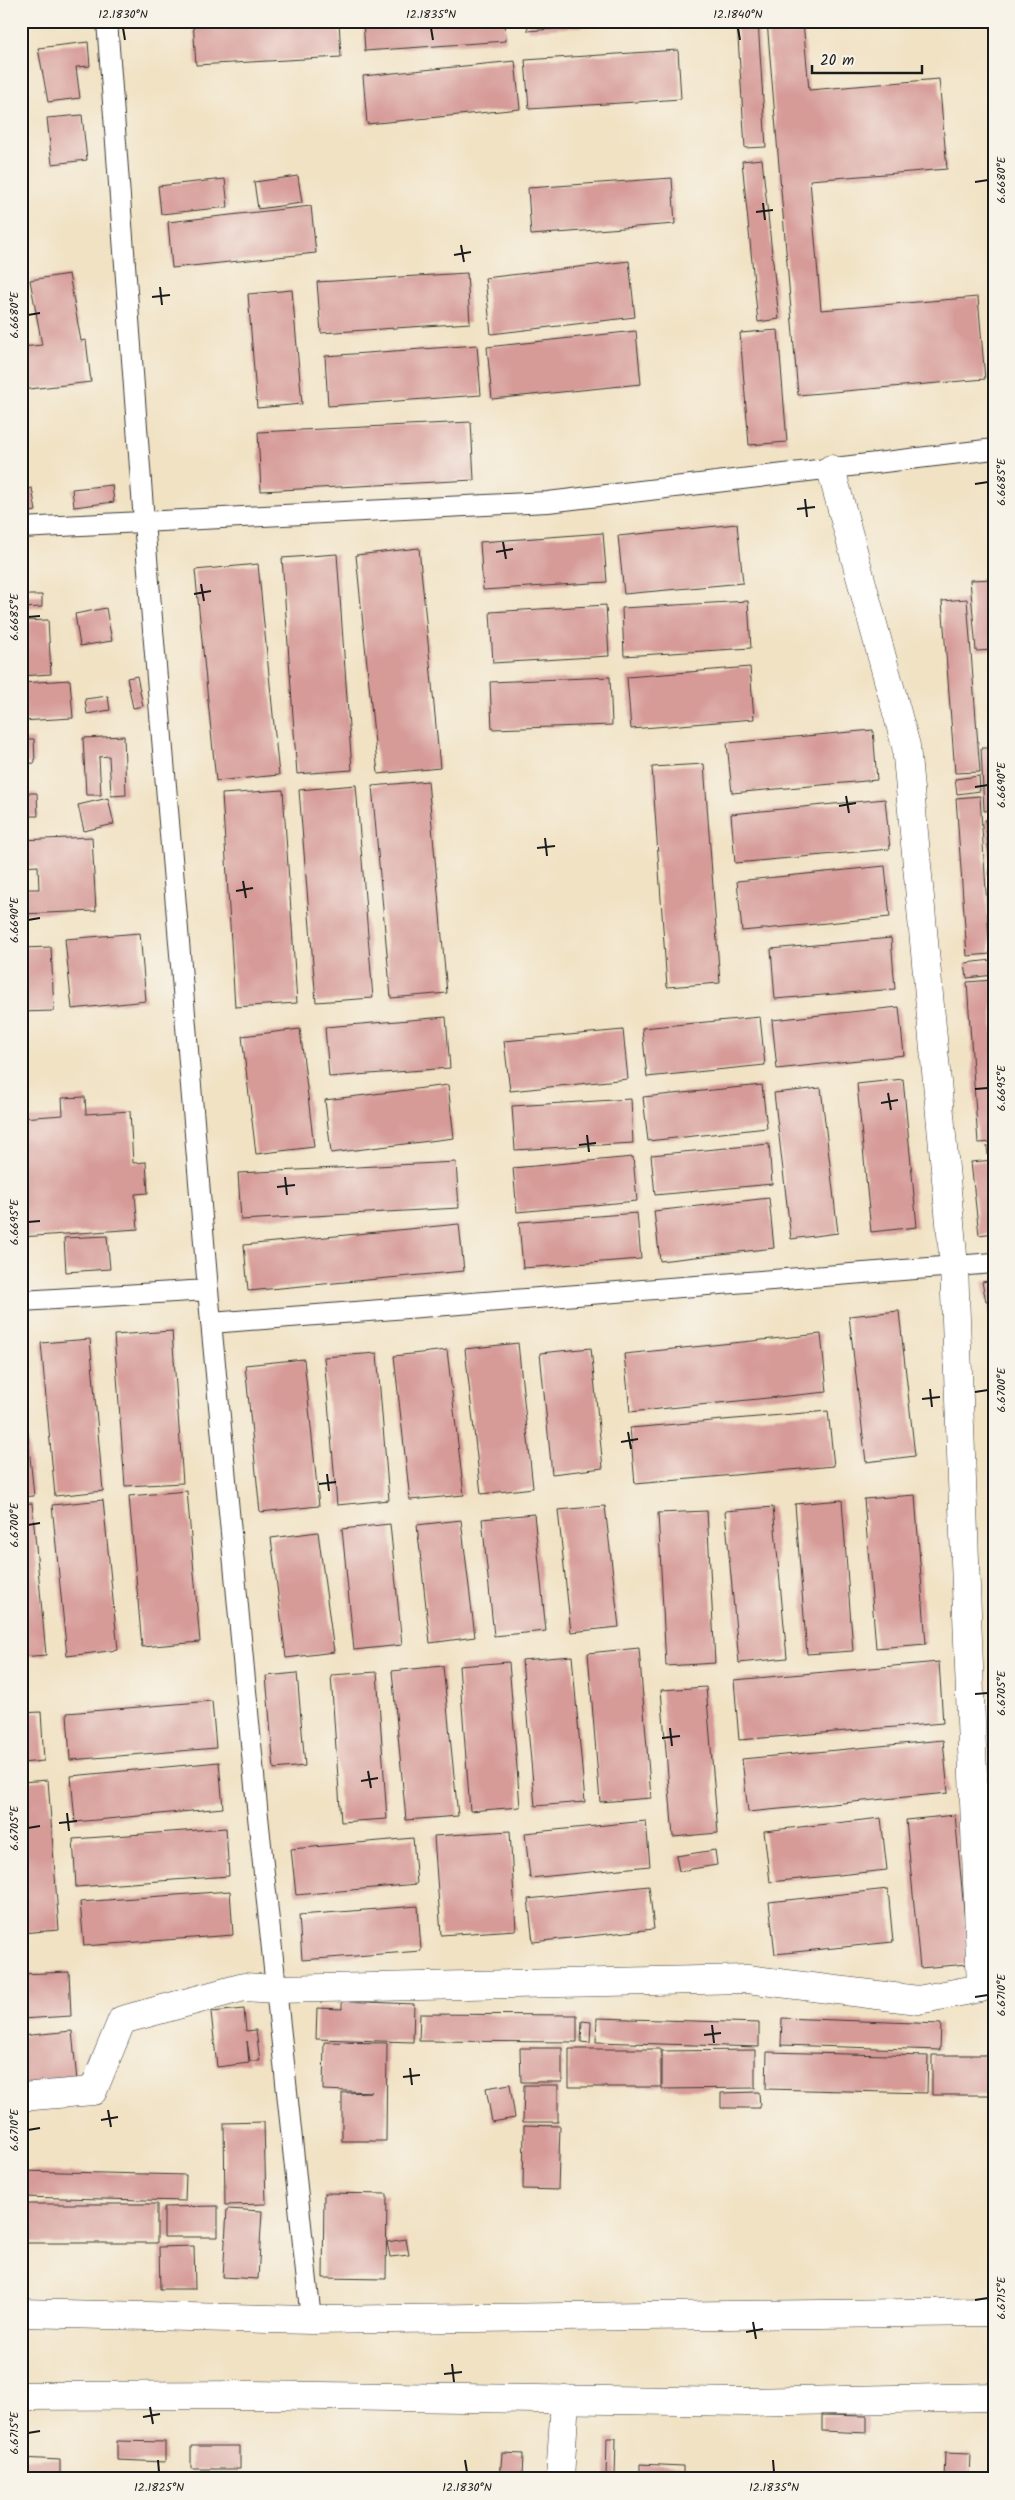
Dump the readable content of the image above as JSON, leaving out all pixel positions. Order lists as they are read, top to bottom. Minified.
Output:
{"scale_bar":"20 m","coordinates":["12.1830°N","12.1835°N","12.1840°N","6.6680°E","6.6685°E","6.6690°E","6.6695°E","6.6700°E","6.6705°E","6.6710°E","6.6715°E","12.1825°N"]}
